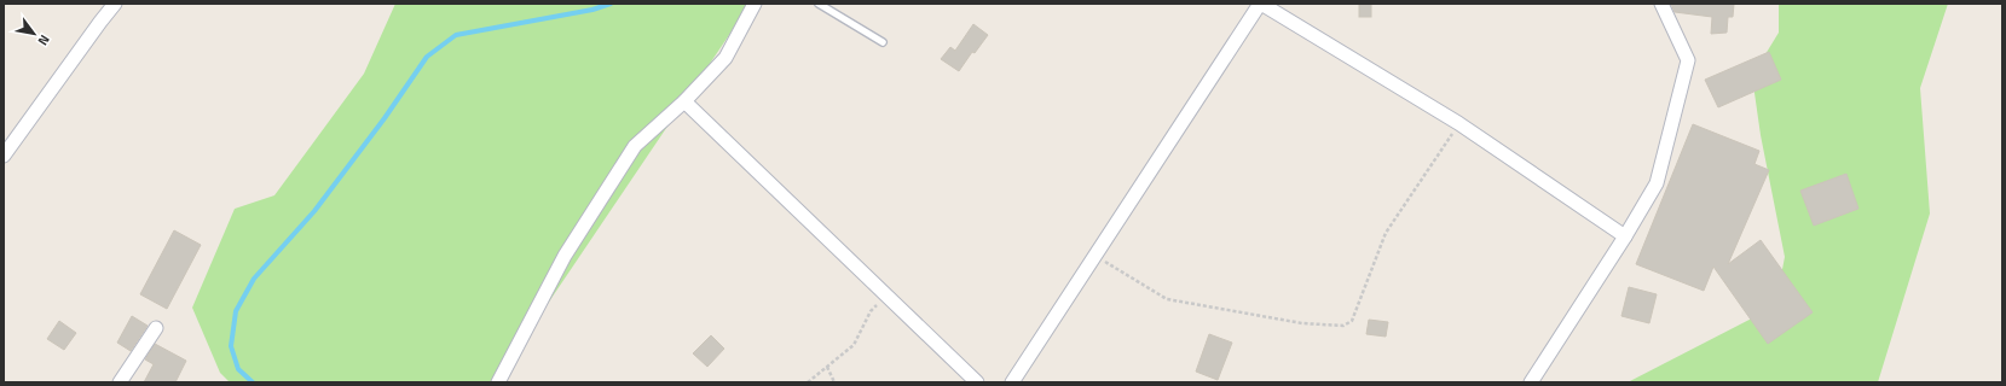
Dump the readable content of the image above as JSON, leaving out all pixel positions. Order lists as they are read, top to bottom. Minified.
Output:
{"north":"bottom right"}
